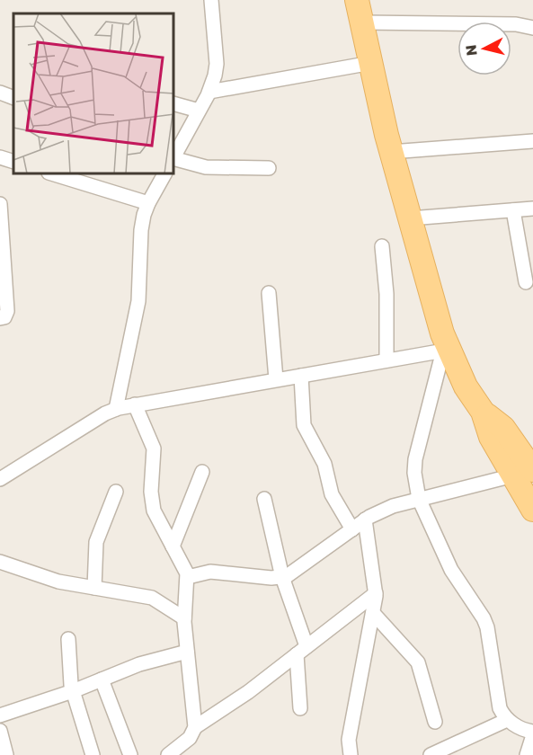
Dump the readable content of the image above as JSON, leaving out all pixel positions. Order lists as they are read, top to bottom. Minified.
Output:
{"north":"left"}
